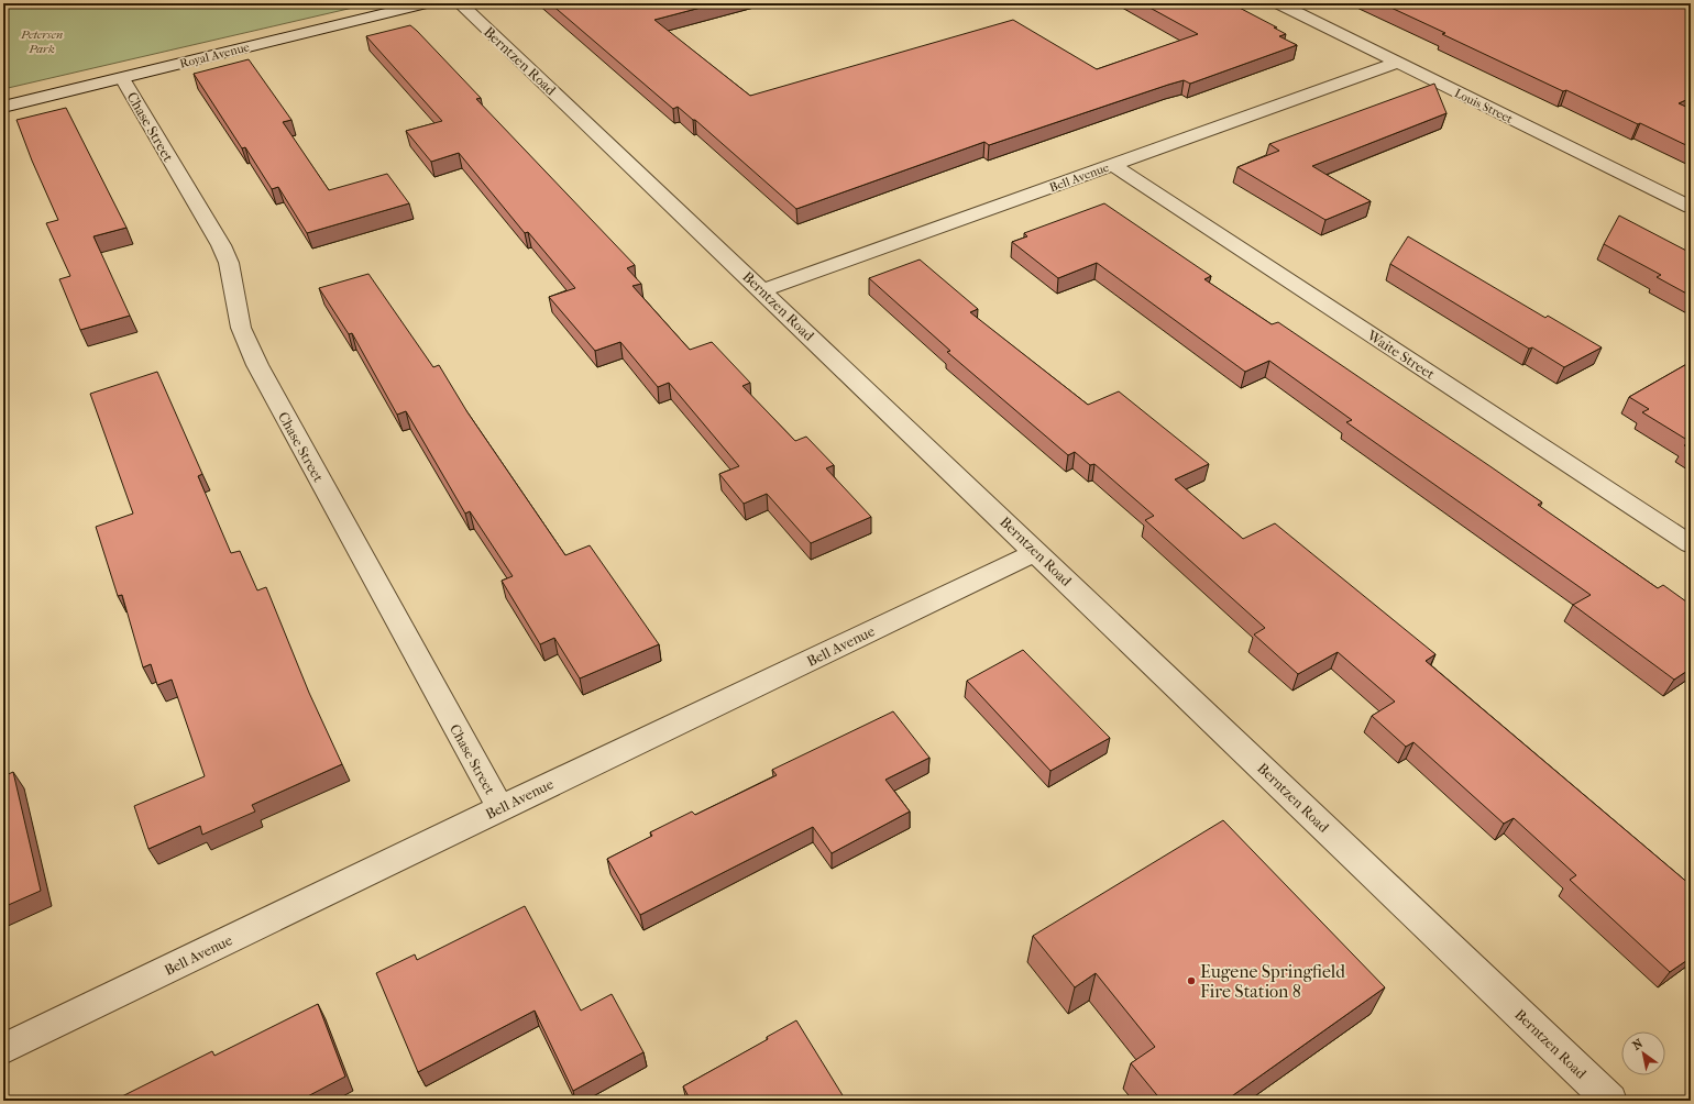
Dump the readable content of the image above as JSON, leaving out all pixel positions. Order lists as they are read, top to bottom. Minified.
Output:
{"streets":{"street":["Royal Avenue","Berntzen Road","Louis Street","Chase Street","Bell Avenue","Waite Street"]},"crossings":[["Royal Avenue","Chase Street"],["Berntzen Road","Bell Avenue"],["Louis Street","Bell Avenue"],["Chase Street","Bell Avenue"],["Bell Avenue","Waite Street"]],"parks":["Petersen Park"],"places":["Eugene Springfield Fire Station 8"],"north":"top left"}
